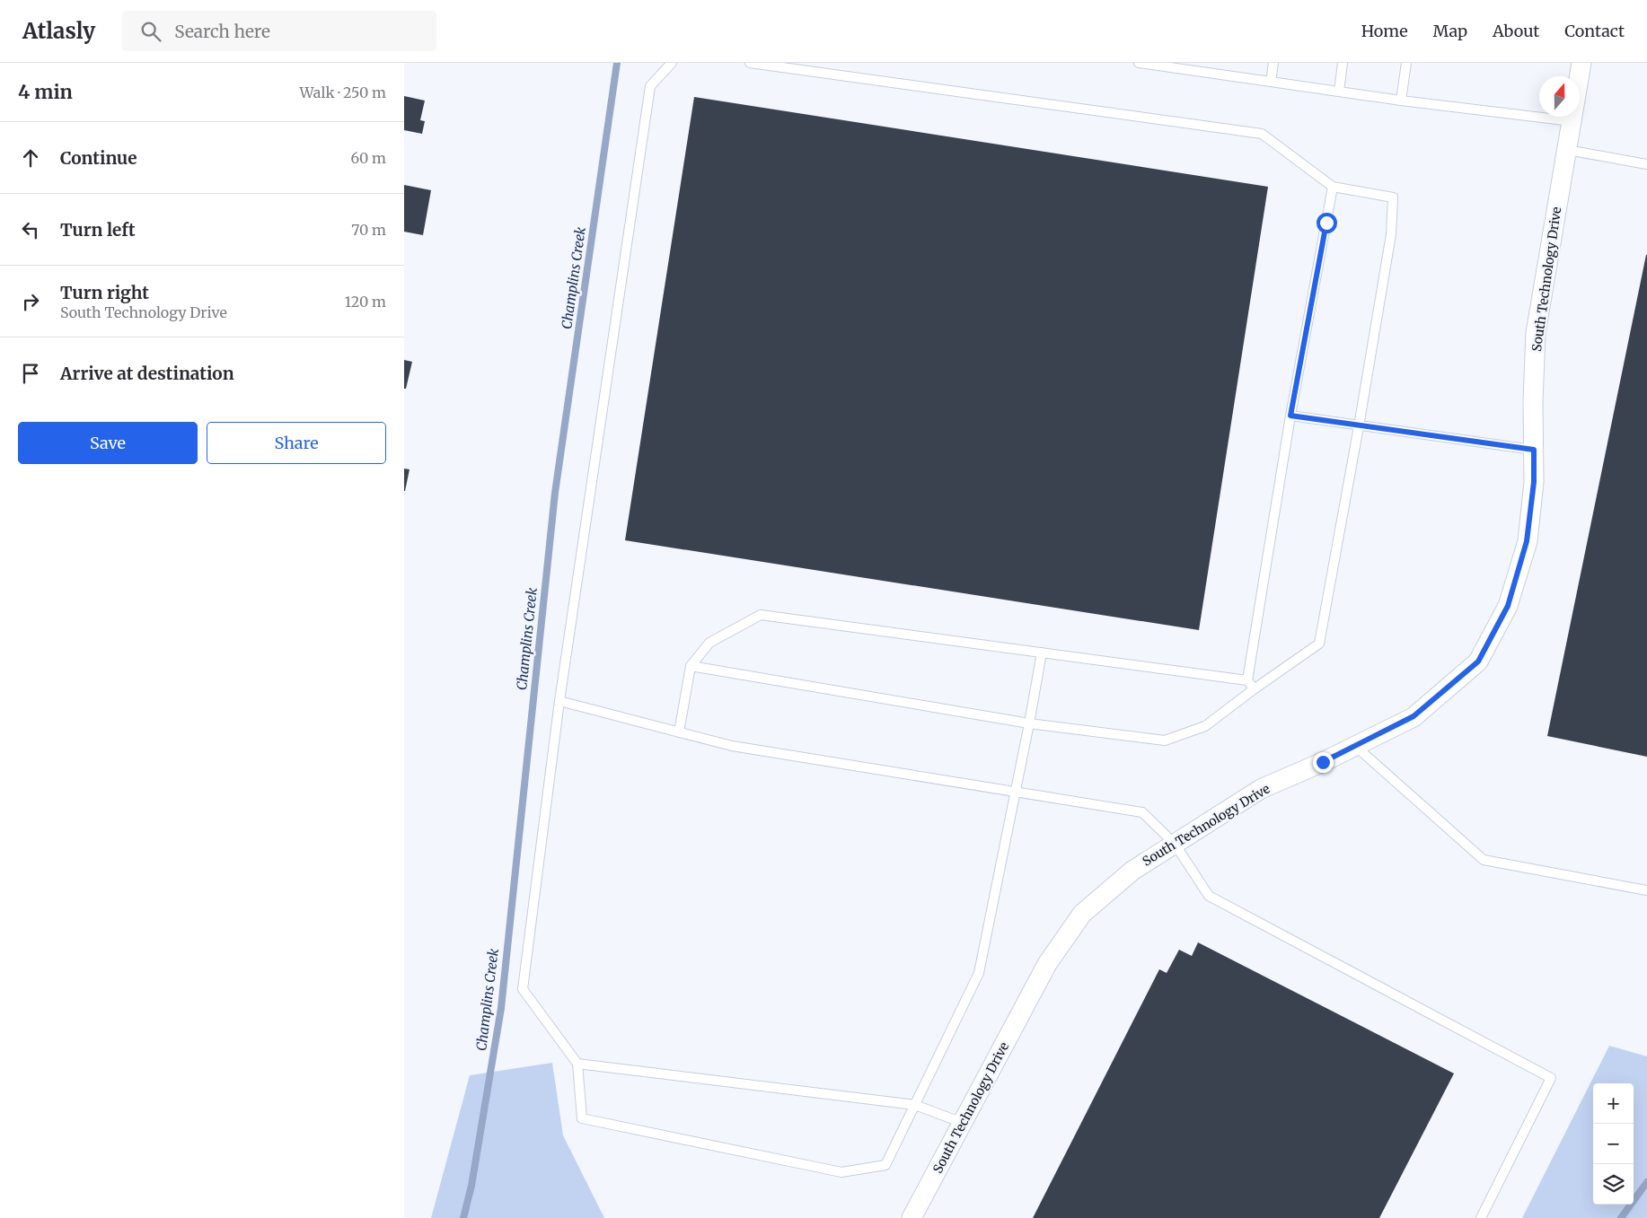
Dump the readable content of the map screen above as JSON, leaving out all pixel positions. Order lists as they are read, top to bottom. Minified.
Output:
{"streets":{"street":["South Technology Drive"]},"water":["Champlins Creek"],"north":"top","page":{"header":"Atlasly","search":"Search here","nav":["Home","Map","About","Contact"],"heading":["4 min","Walk · 250 m"],"list":[["Continue","60 m"],["Turn left","70 m"],["Turn right","South Technology Drive","120 m"],"Arrive at destination"],"buttons":["Save","Share"],"map_buttons":["+","−"]}}
